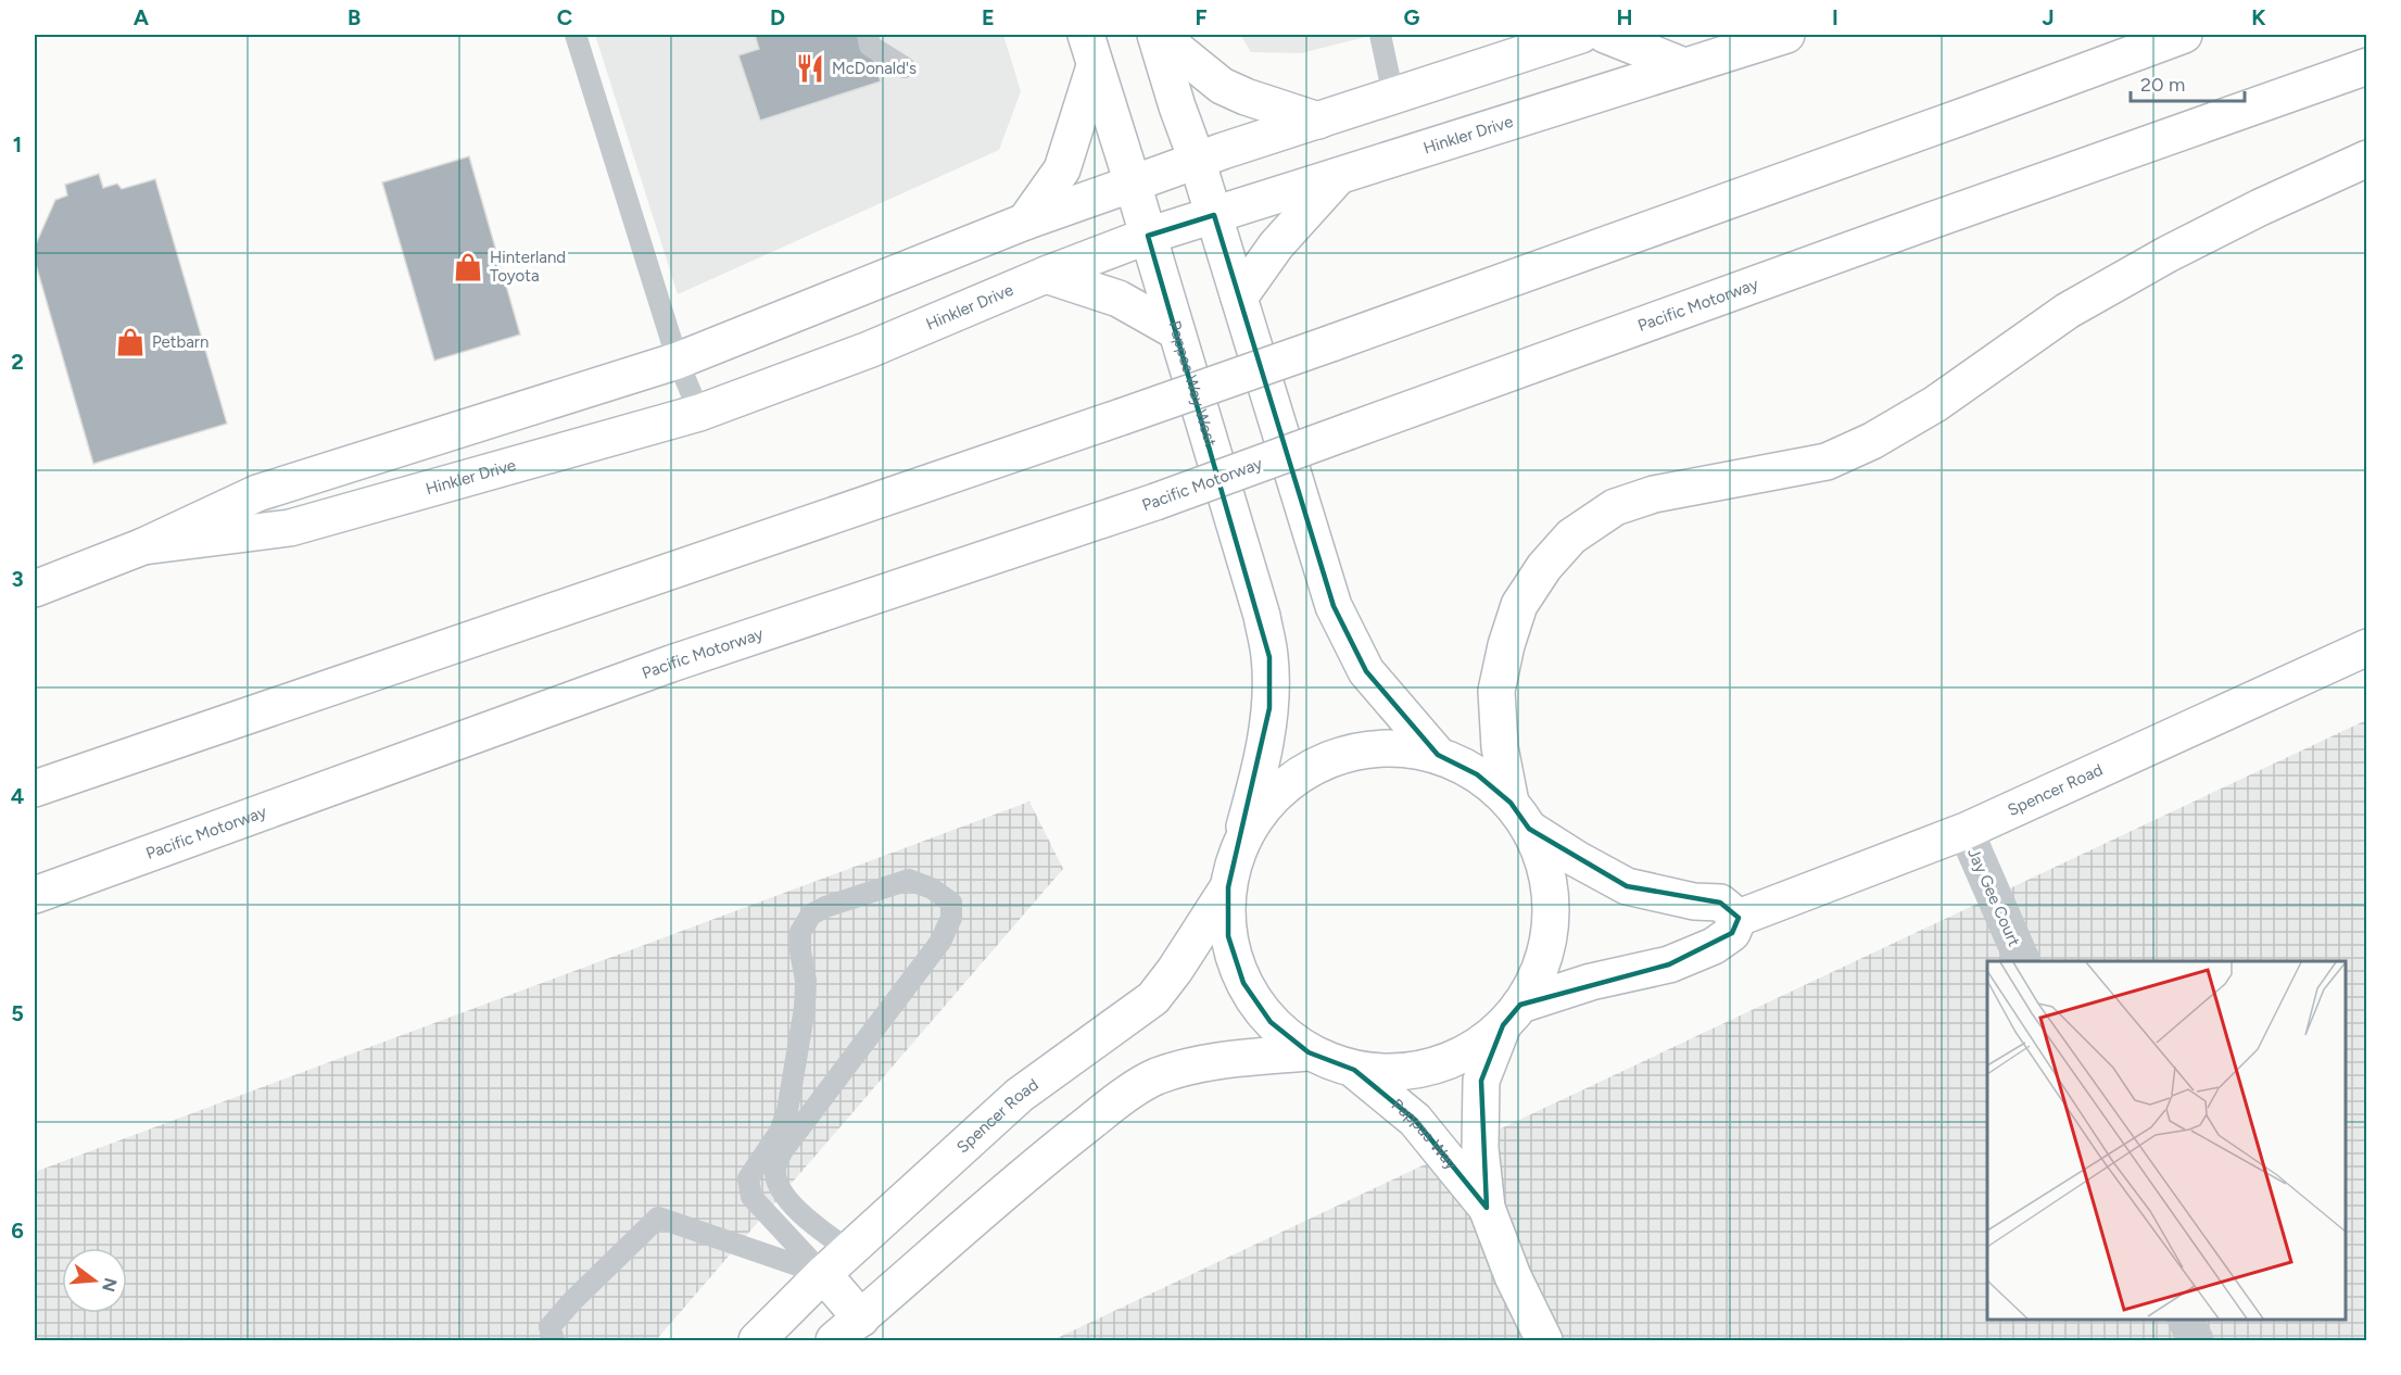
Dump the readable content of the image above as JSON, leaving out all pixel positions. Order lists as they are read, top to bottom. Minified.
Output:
{"streets":{"main road":["Hinkler Drive","Pacific Motorway","Pappas Way West","Spencer Road","Pappas Way"],"street":["Jay Gee Court"]},"crossings":[["Hinkler Drive","Pappas Way West"],["Spencer Road","Jay Gee Court"]],"places":{"restaurant":["McDonald's"],"shop":["Hinterland Toyota","Petbarn"]},"scale_bar":"20 m","north":"right","grid":{"columns":["A","B","C","D","E","F","G","H","I","J","K"],"rows":["1","2","3","4","5","6"]}}
